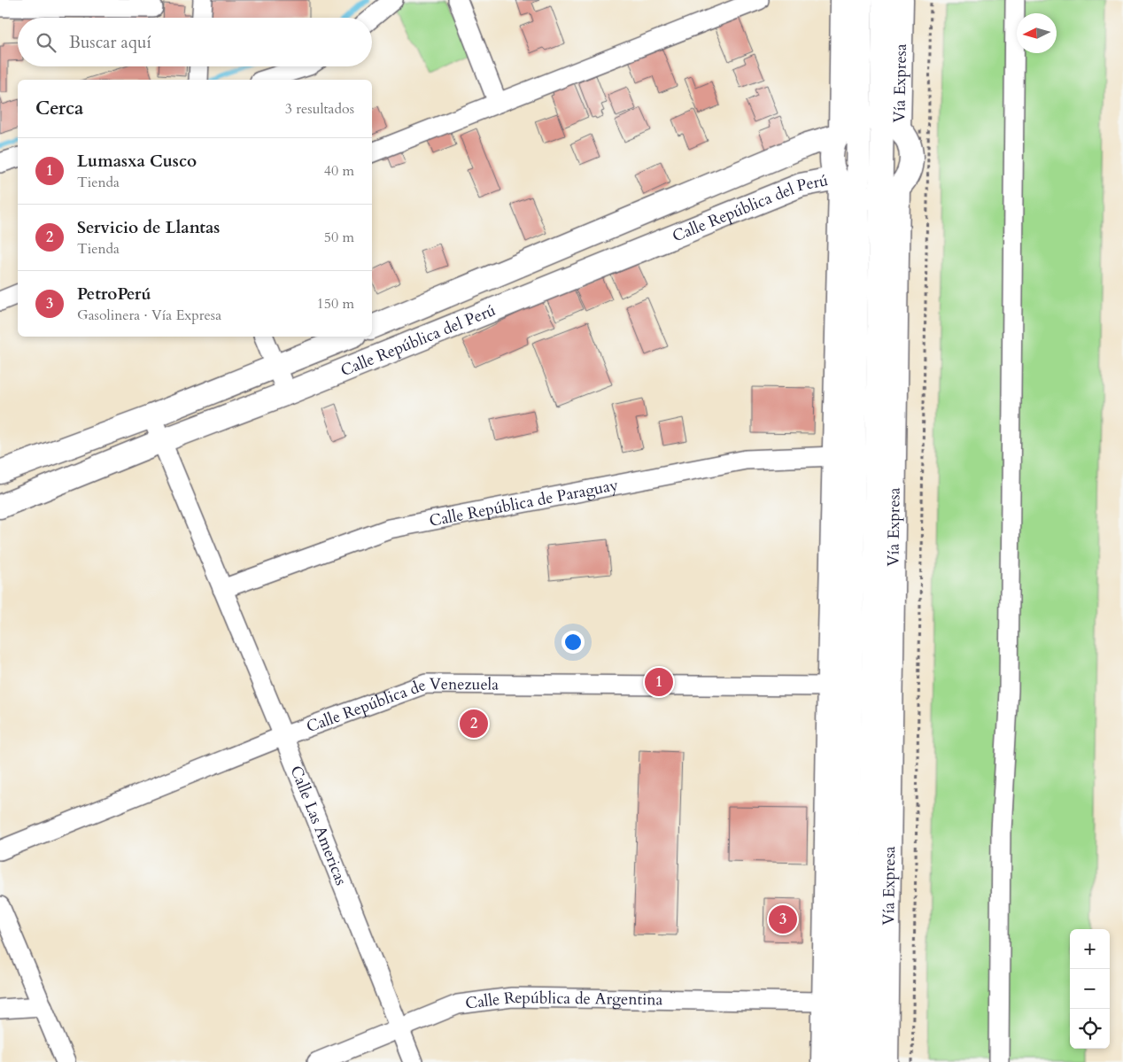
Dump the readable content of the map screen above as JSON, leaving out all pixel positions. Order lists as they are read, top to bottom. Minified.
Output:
{"streets":{"main road":["Vía Expresa","Calle República del Perú"],"street":["Calle República de Paraguay","Calle República de Venezuela","Calle Las Americas","Calle República de Argentina"]},"crossings":[["Vía Expresa","Calle República del Perú"],["Vía Expresa","Calle República de Paraguay"],["Vía Expresa","Calle República de Venezuela"],["Vía Expresa","Calle República de Argentina"],["Calle República del Perú","Calle Las Americas"],["Calle República de Paraguay","Calle Las Americas"],["Calle República de Venezuela","Calle Las Americas"],["Calle Las Americas","Calle República de Argentina"]],"north":"left","page":{"search":"Buscar aquí","heading":["Cerca","3 resultados"],"list":[{"mark":"1","name":"Lumasxa Cusco","note":"Tienda","value":"40 m"},{"mark":"2","name":"Servicio de Llantas","note":"Tienda","value":"50 m"},{"mark":"3","name":"PetroPerú","note":"Gasolinera · Vía Expresa","value":"150 m"}],"pins":["1","2","3"],"map_buttons":["+","−"]}}
